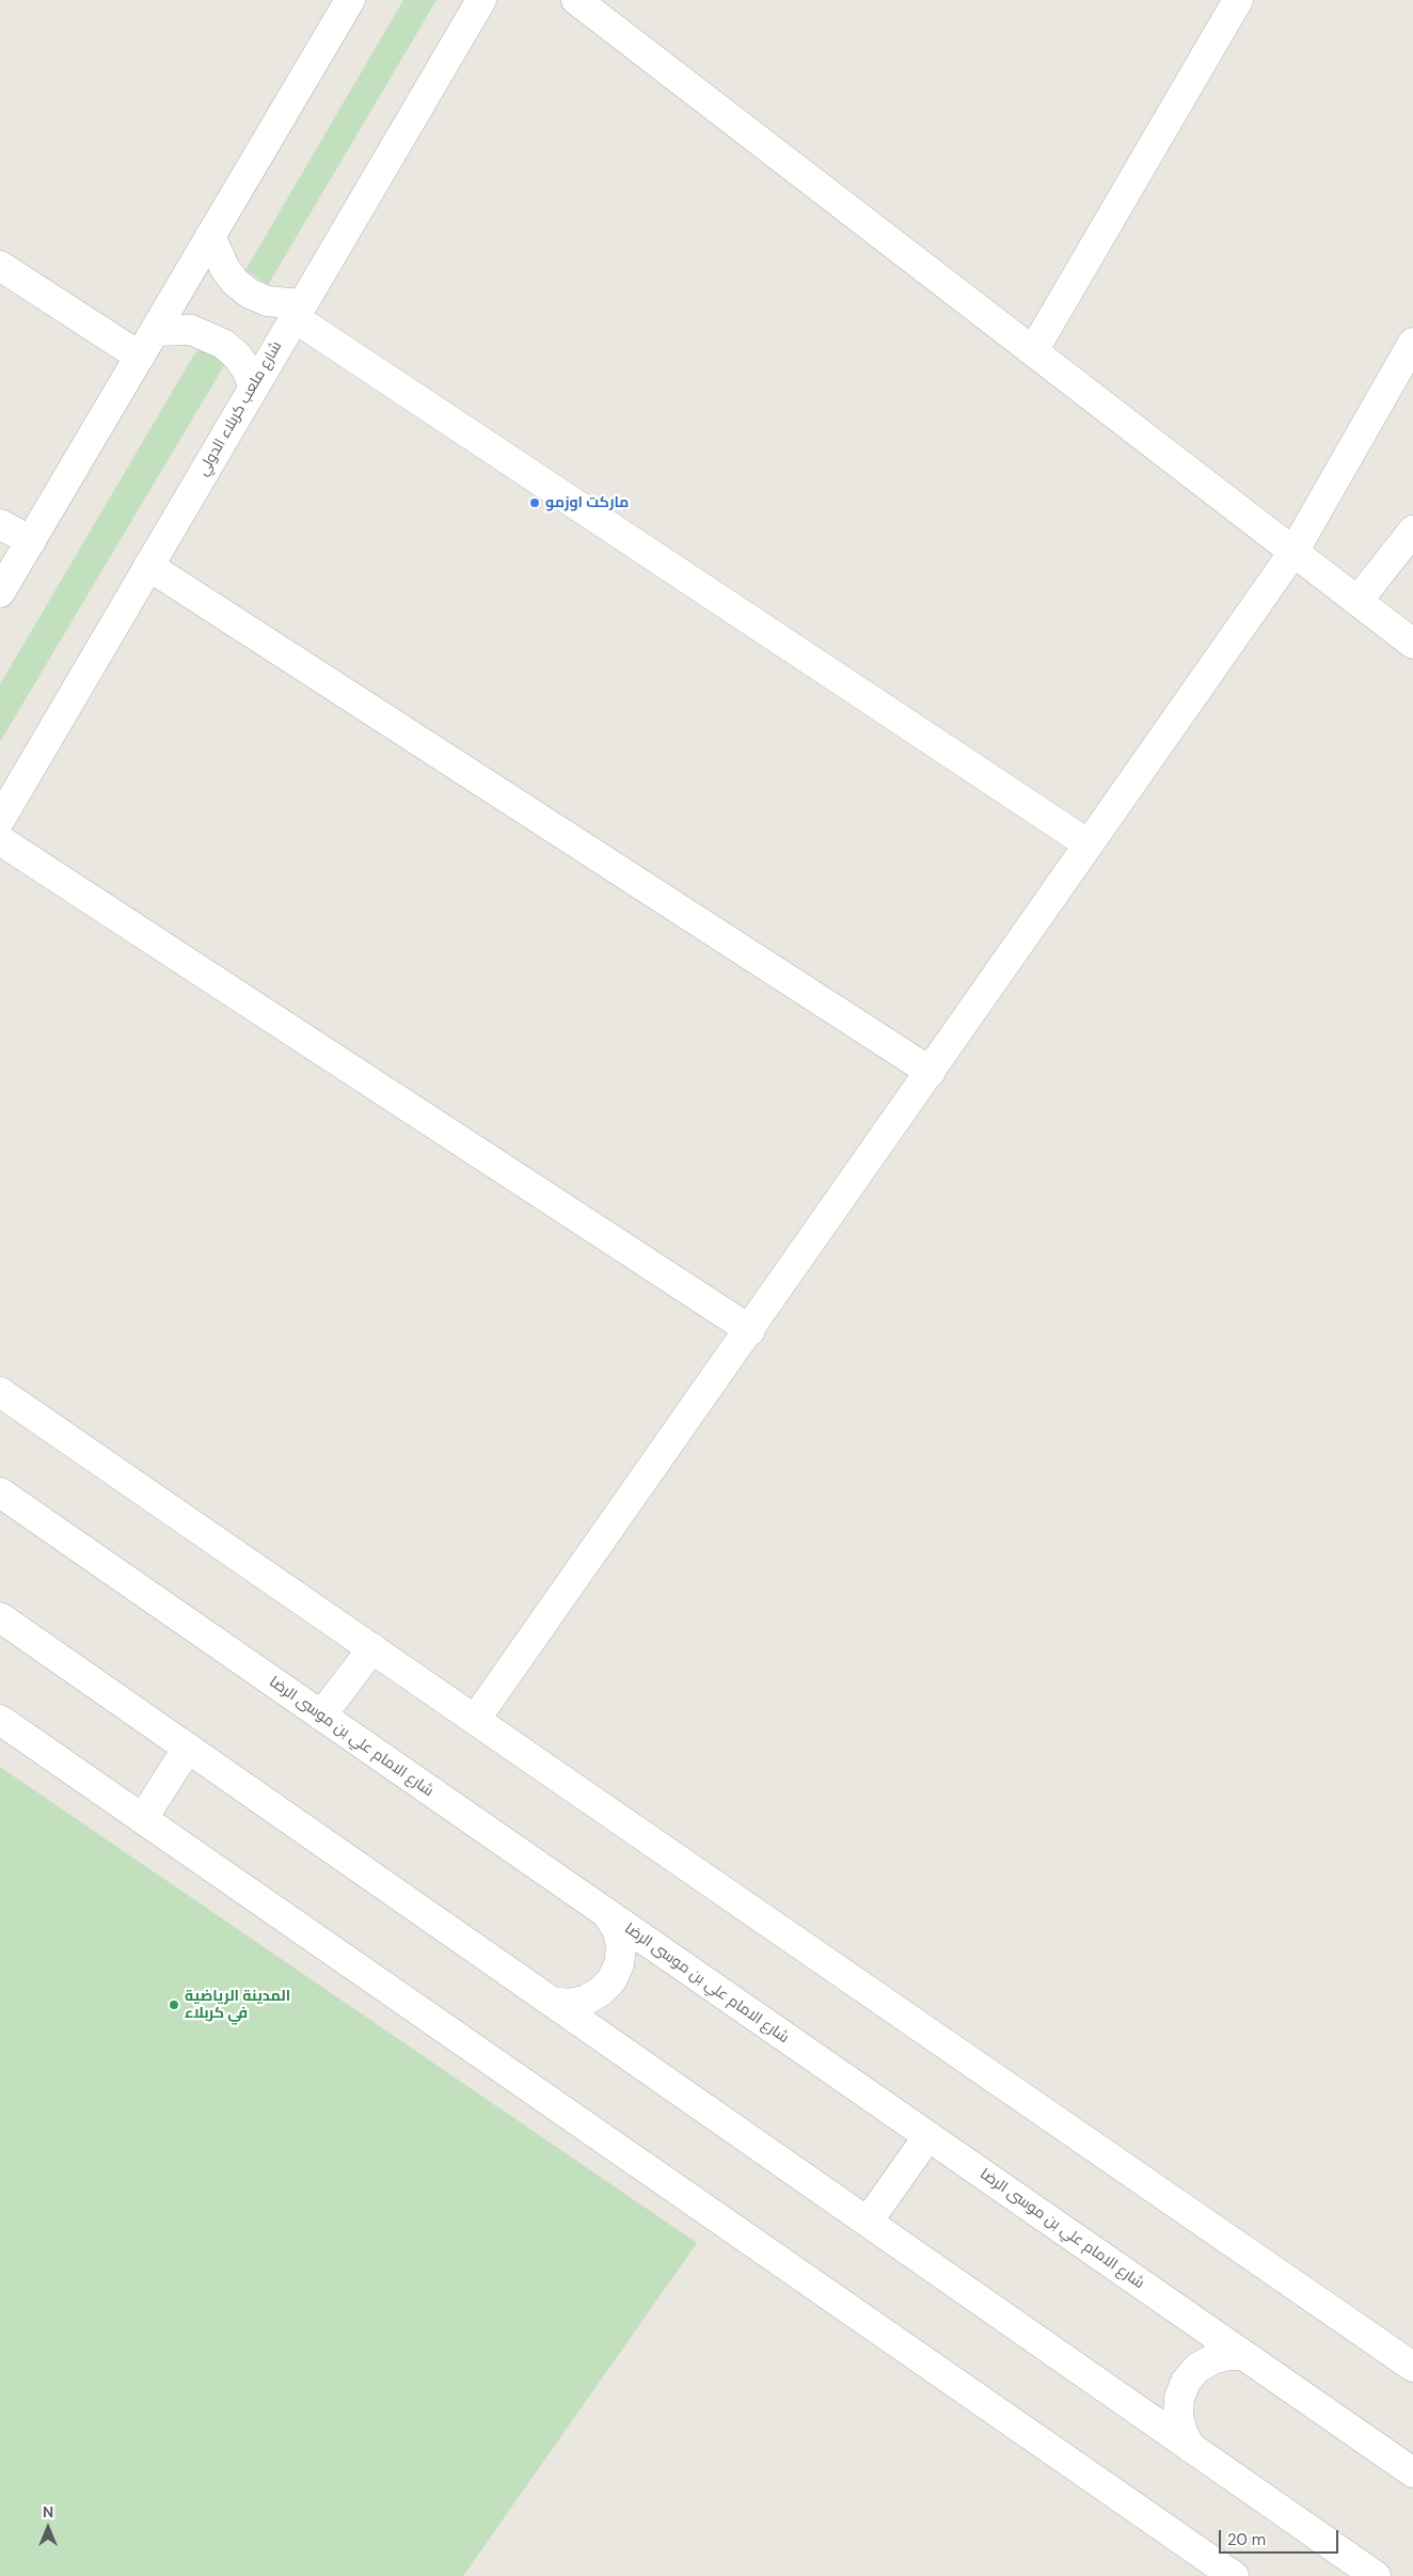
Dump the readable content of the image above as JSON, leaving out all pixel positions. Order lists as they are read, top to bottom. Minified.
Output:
{"streets":{"street":["شارع ملعب كربلاء الدولي","شارع الامام علي بن موسى الرضا"]},"places":["ماركت اوزمو","المدينة الرياضية في كربلاء"],"scale_bar":"20 m","north":"top"}
